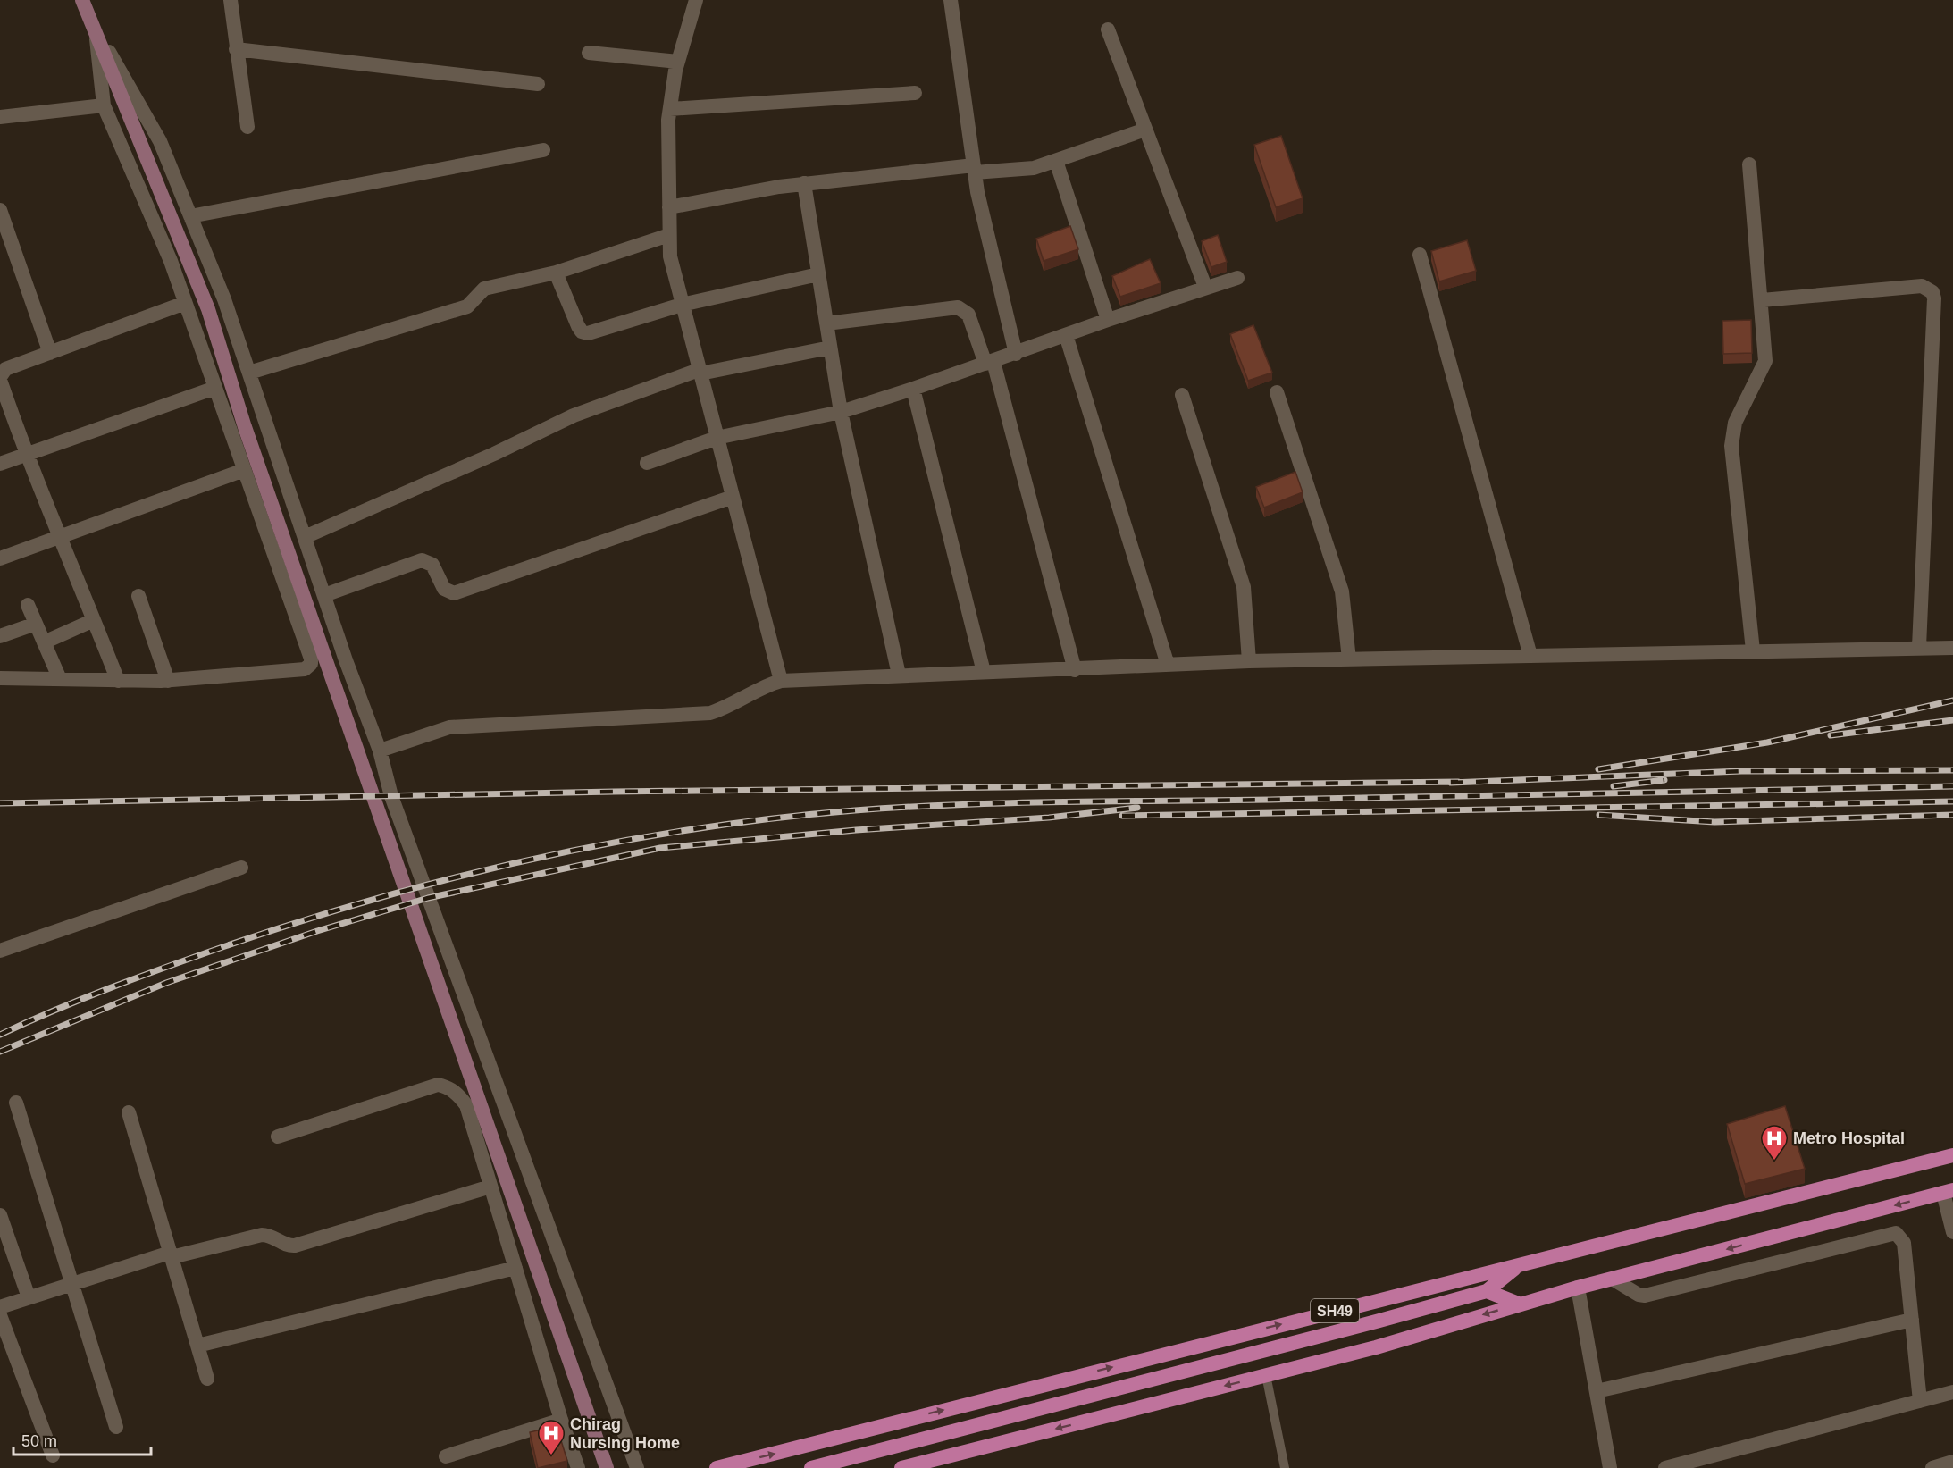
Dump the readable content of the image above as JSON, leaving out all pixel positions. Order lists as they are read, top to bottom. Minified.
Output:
{"streets":{"main road":["SH49"]},"places":{"hospital":["Metro Hospital","Chirag Nursing Home"]},"scale_bar":"50 m"}
